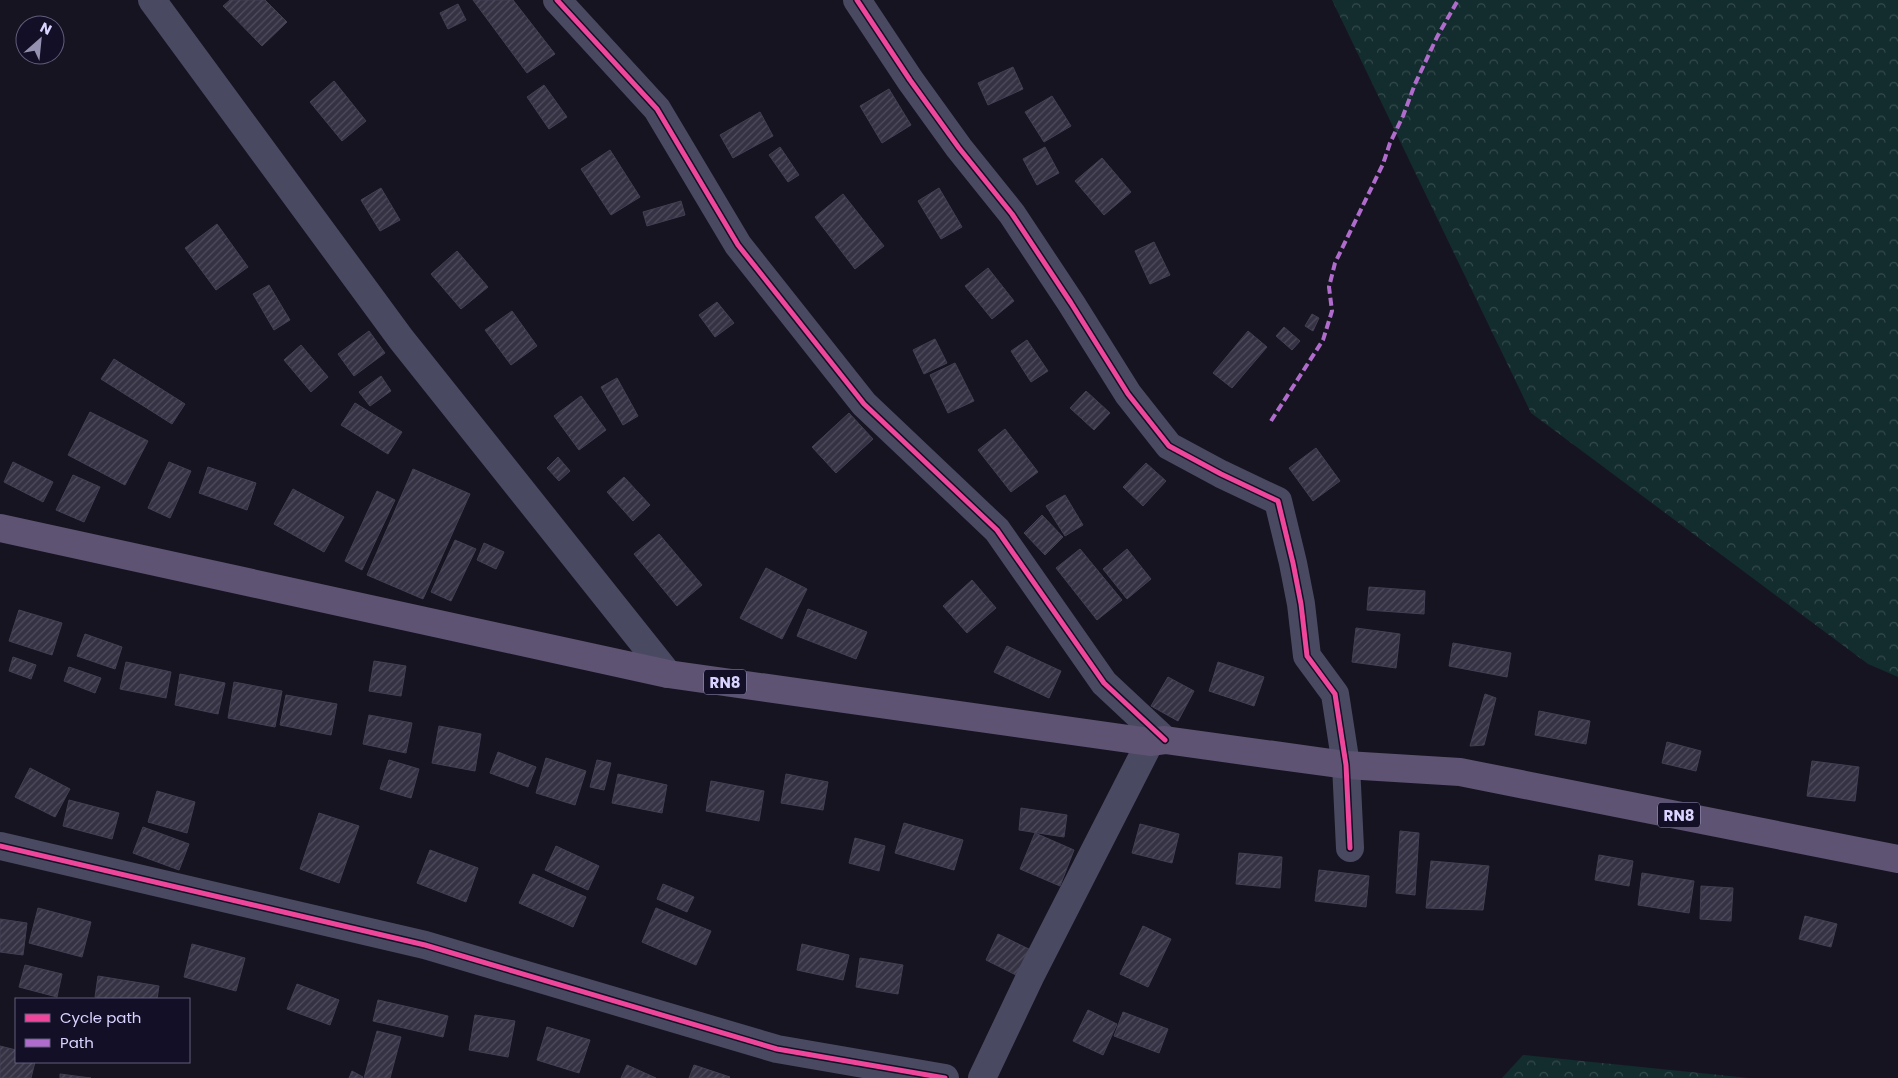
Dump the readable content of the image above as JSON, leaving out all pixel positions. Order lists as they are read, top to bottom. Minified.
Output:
{"streets":{"main road":["RN8"]},"legend":["Cycle path","Path"],"north":"top right"}
